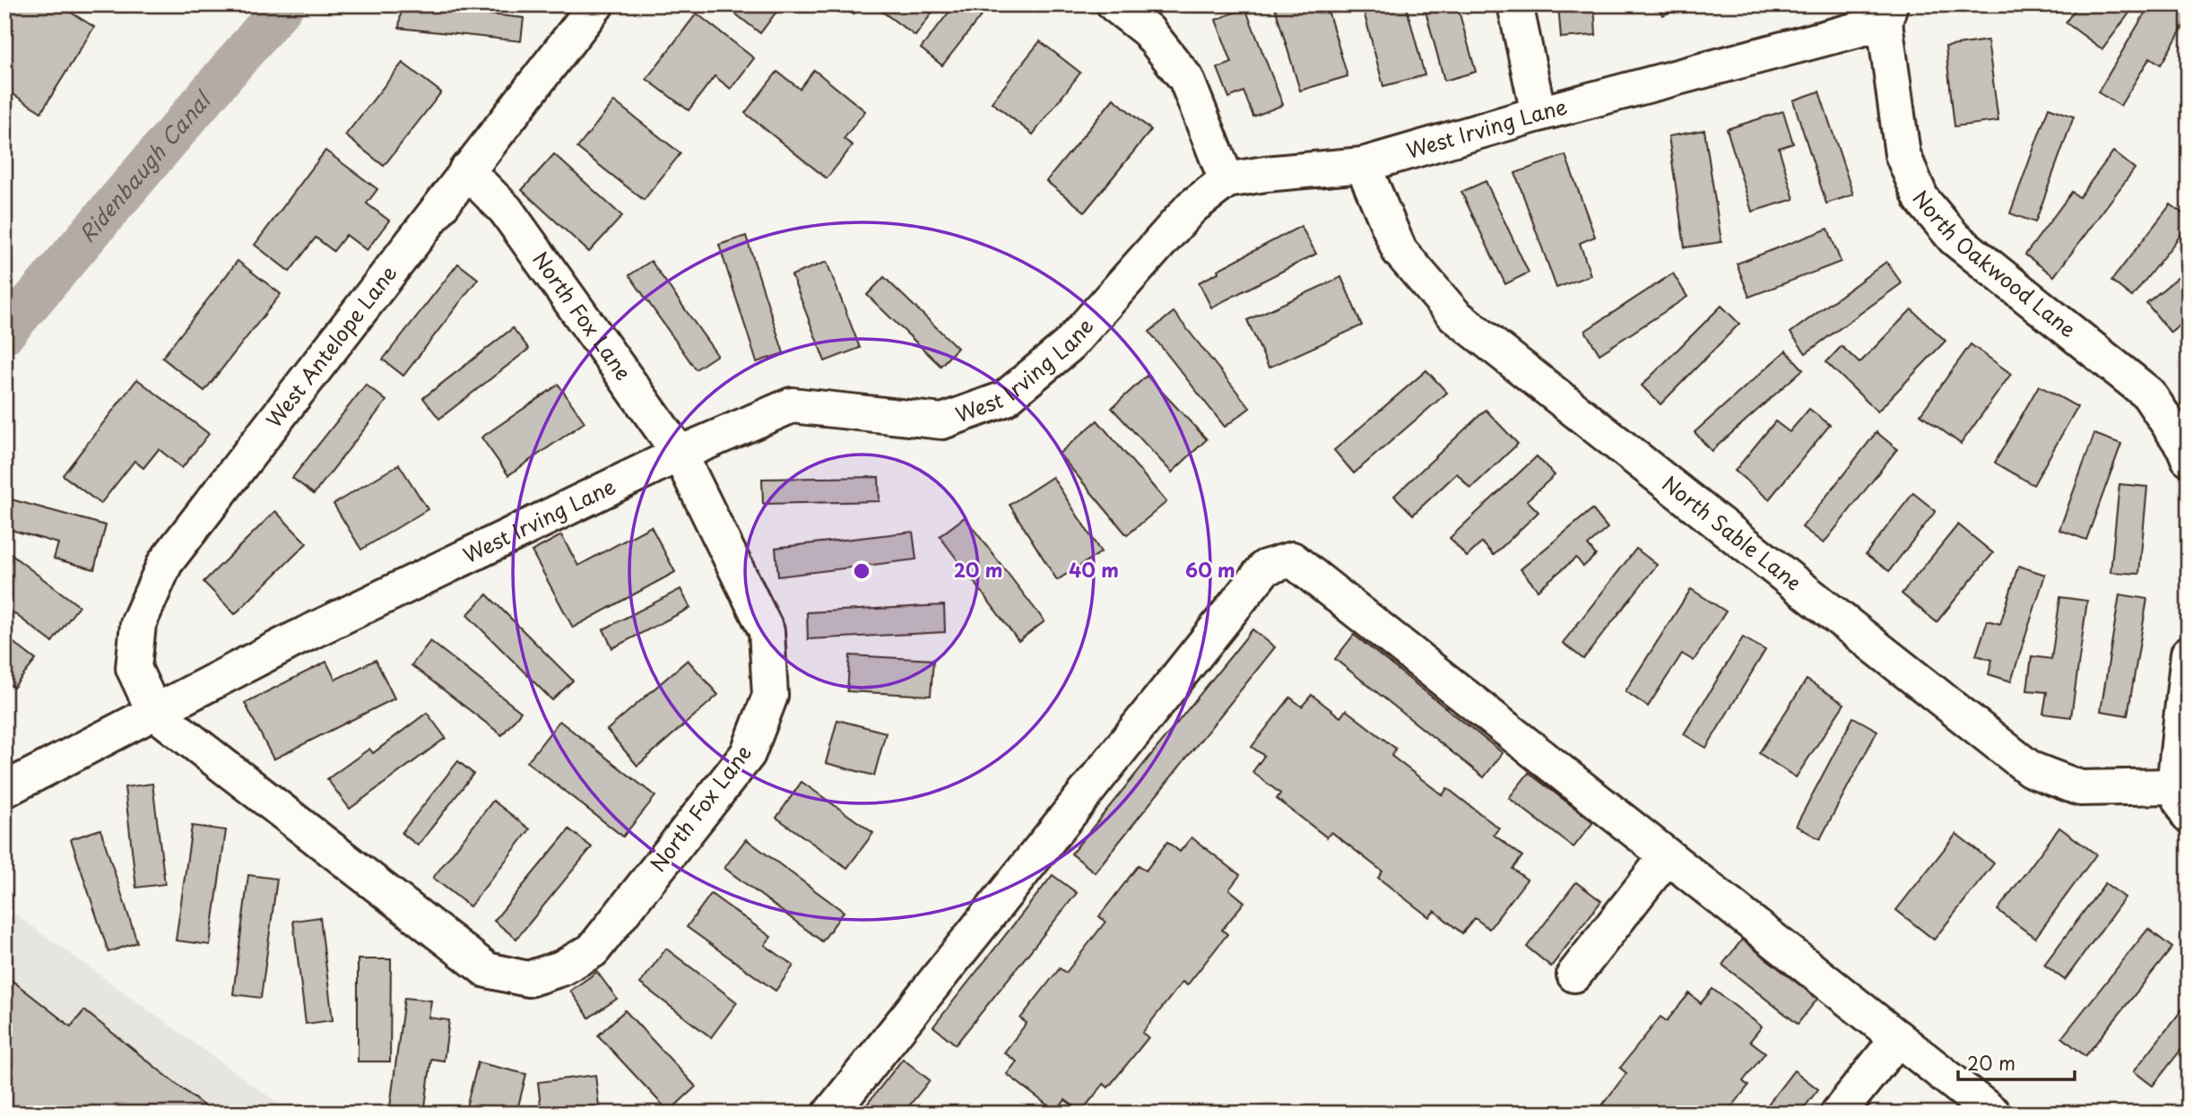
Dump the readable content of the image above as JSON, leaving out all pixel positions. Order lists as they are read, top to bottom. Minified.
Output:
{"streets":{"street":["West Irving Lane","North Oakwood Lane","North Fox Lane","West Antelope Lane","North Sable Lane"]},"crossings":[["West Irving Lane","North Oakwood Lane"],["West Irving Lane","North Fox Lane"],["West Irving Lane","West Antelope Lane"],["West Irving Lane","North Sable Lane"],["North Fox Lane","West Antelope Lane"]],"water":["Ridenbaugh Canal"],"scale_bar":"20 m","rings":["20 m","40 m","60 m"]}
